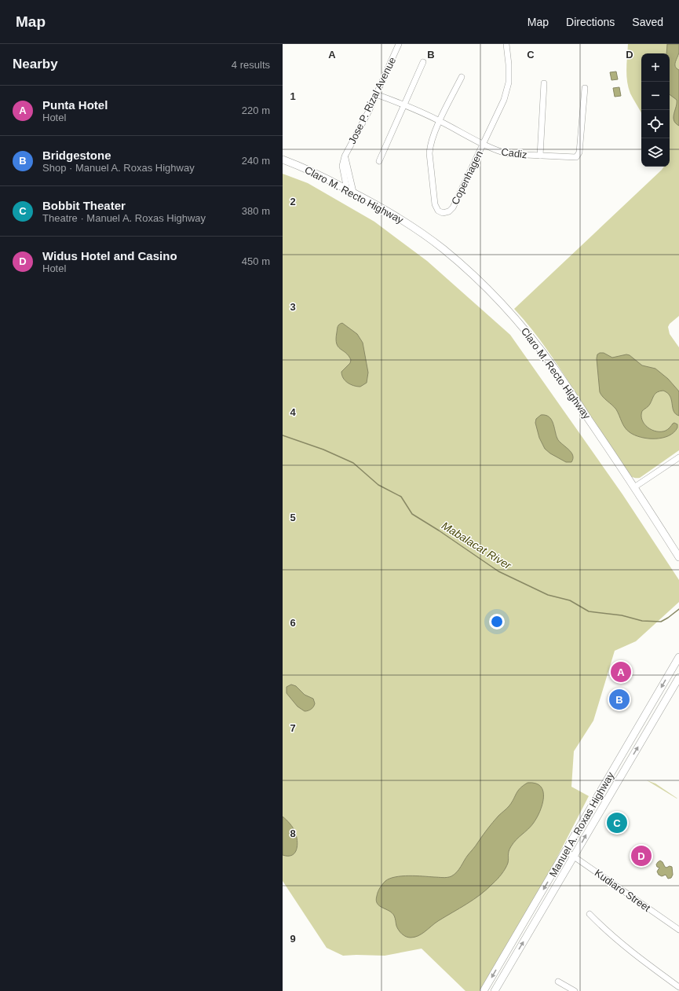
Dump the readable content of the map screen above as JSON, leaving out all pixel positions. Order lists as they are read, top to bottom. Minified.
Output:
{"streets":{"main road":["Claro M. Recto Highway","Manuel A. Roxas Highway"],"street":["Jose P. Rizal Avenue","Cadiz","Copenhagen","Kudiaro Street"]},"crossings":[["Jose P. Rizal Avenue","Cadiz"],["Jose P. Rizal Avenue","Claro M. Recto Highway"],["Cadiz","Copenhagen"],["Manuel A. Roxas Highway","Kudiaro Street"]],"water":["Mabalacat River"],"page":{"header":"Map","nav":["Map","Directions","Saved"],"heading":["Nearby","4 results"],"map_buttons":["+","−"],"list":[{"mark":"A","name":"Punta Hotel","note":"Hotel","value":"220 m"},{"mark":"B","name":"Bridgestone","note":"Shop · Manuel A. Roxas Highway","value":"240 m"},{"mark":"C","name":"Bobbit Theater","note":"Theatre · Manuel A. Roxas Highway","value":"380 m"},{"mark":"D","name":"Widus Hotel and Casino","note":"Hotel","value":"450 m"}],"pins":["A","B","C","D"]},"grid":{"columns":["A","B","C","D"],"rows":["1","2","3","4","5","6","7","8","9"]}}
